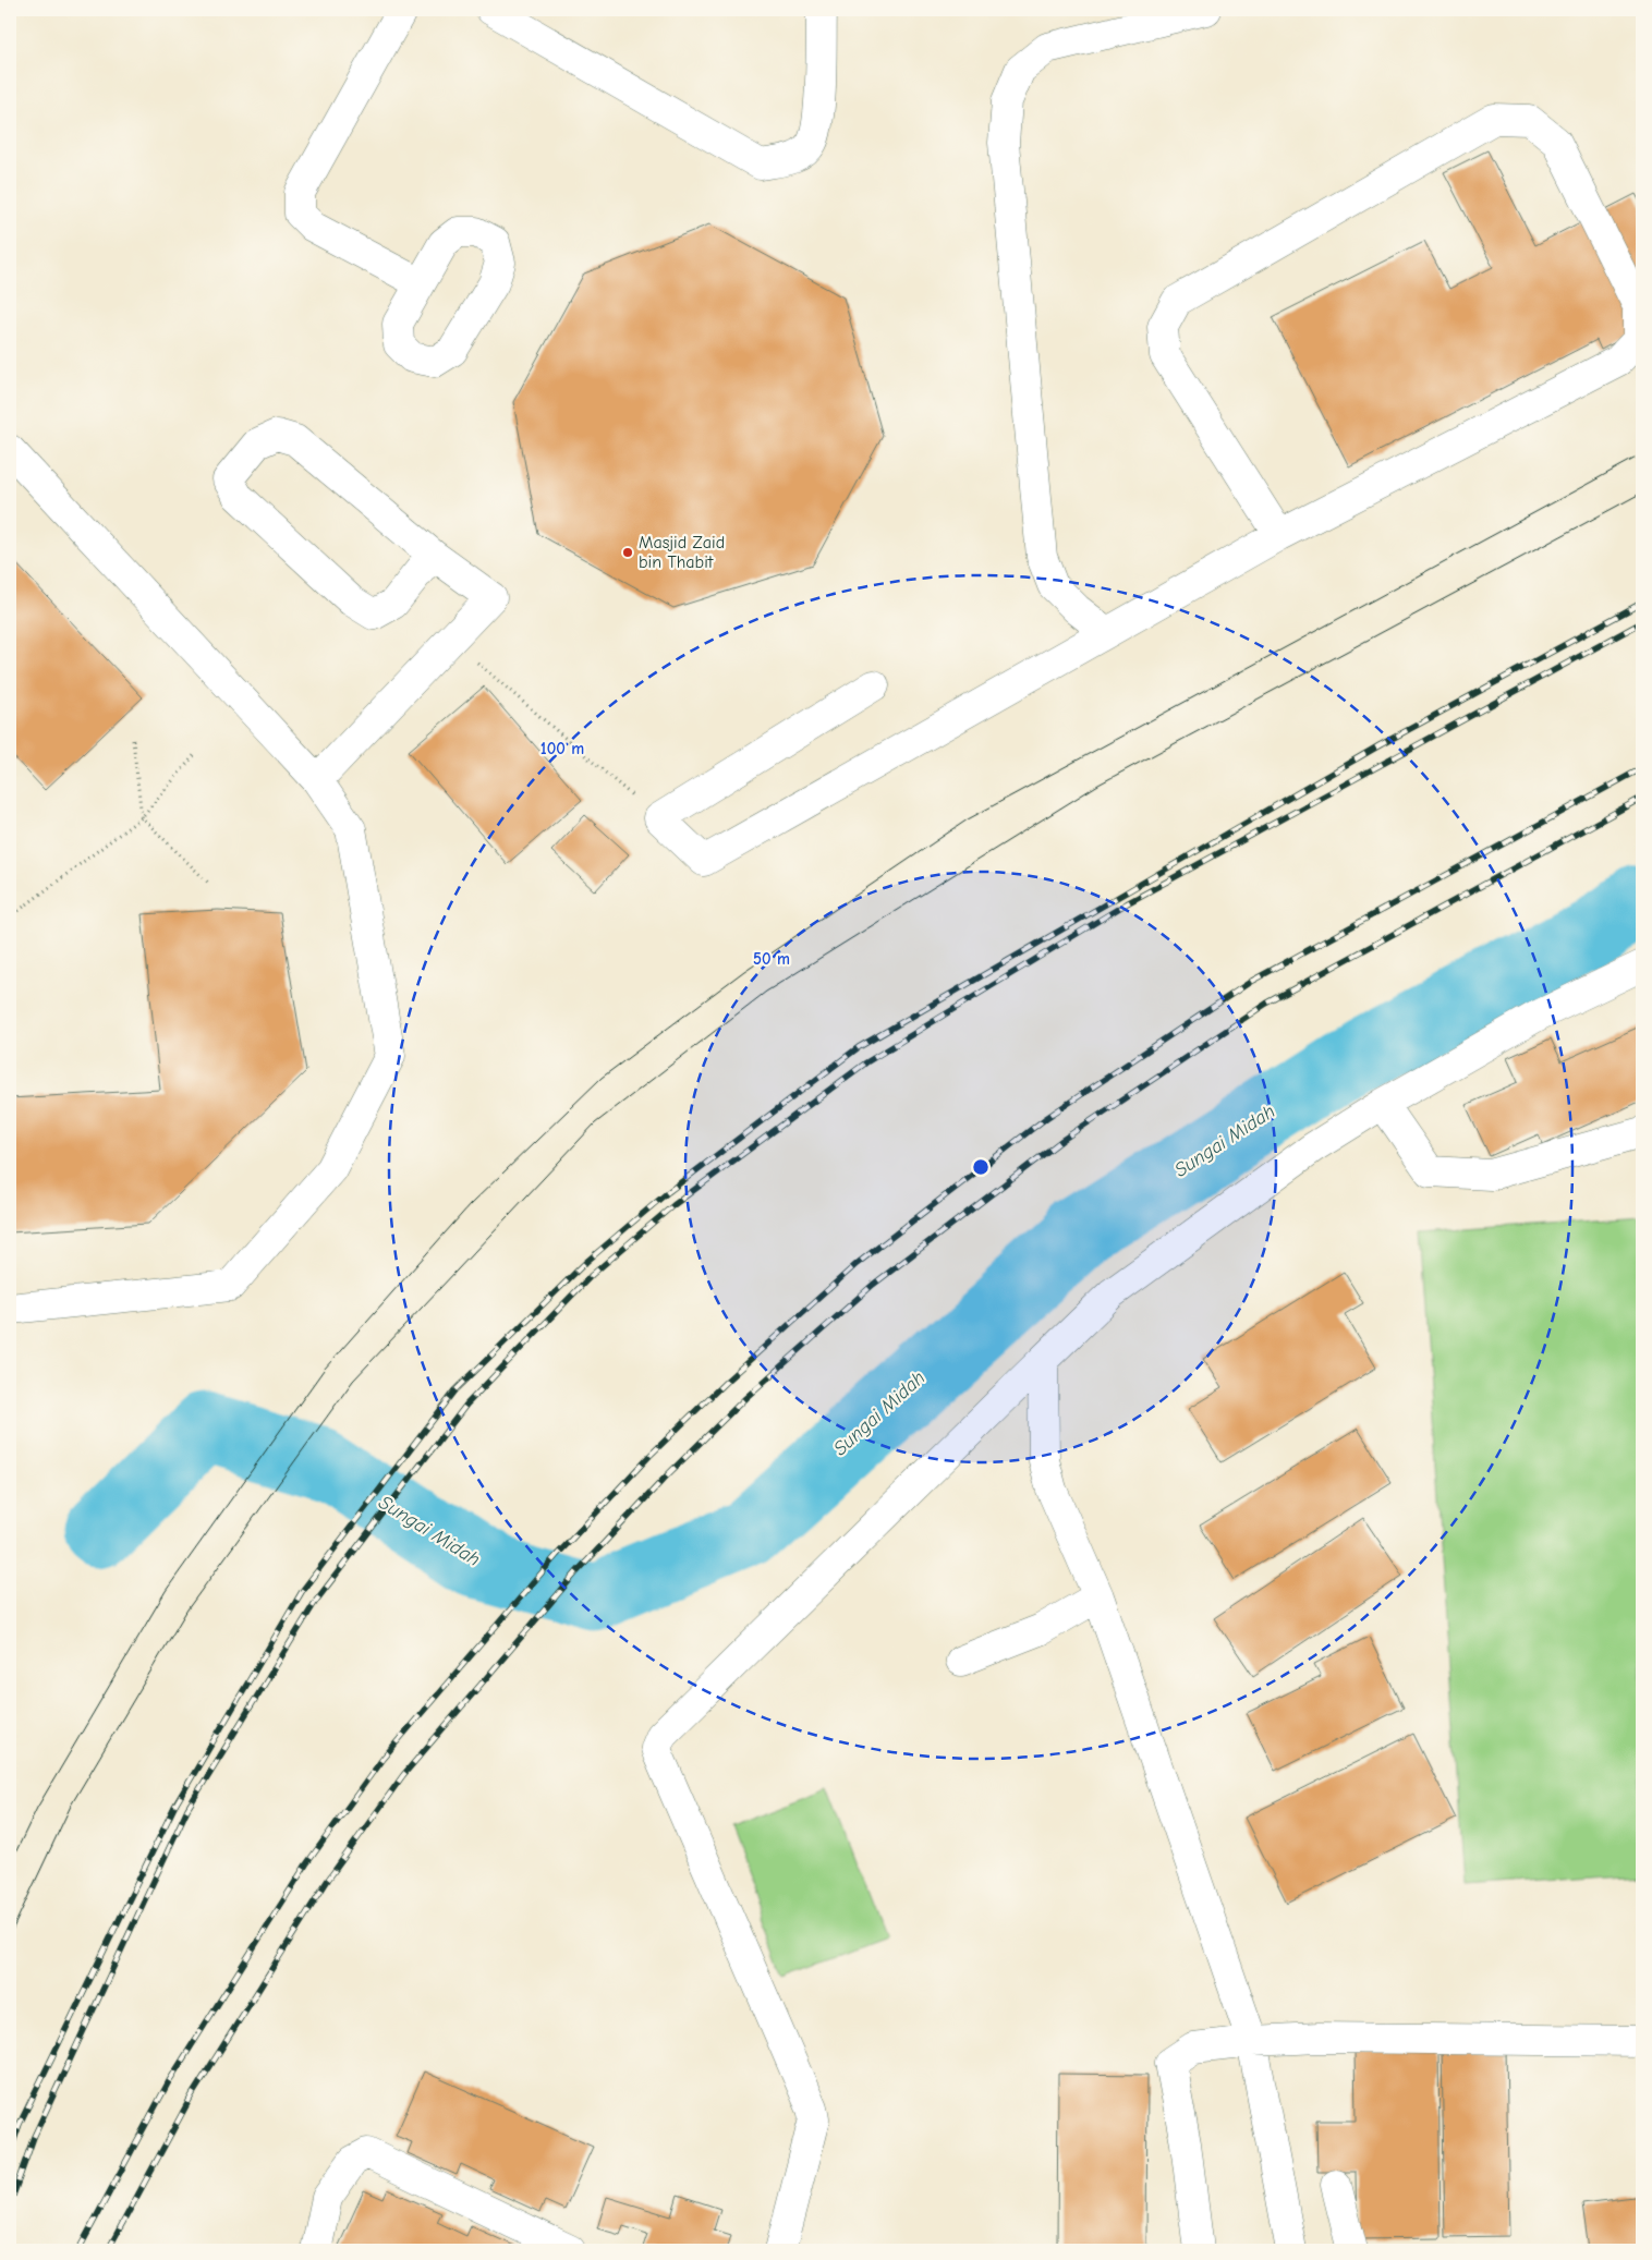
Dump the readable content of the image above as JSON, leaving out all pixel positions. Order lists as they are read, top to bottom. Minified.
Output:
{"water":["Sungai Midah"],"places":["Masjid Zaid bin Thabit"],"rings":["100 m","50 m"]}
